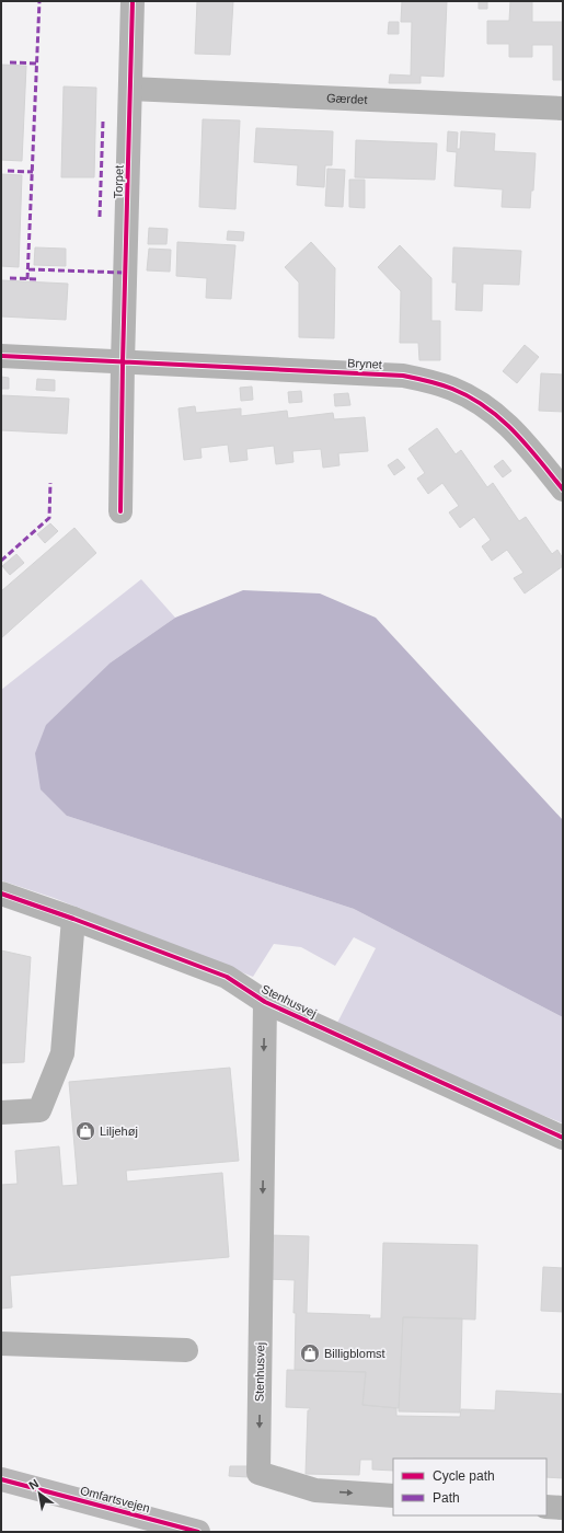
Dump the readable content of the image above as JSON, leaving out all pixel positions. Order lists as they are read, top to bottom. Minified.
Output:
{"streets":{"main road":["Omfartsvejen"],"street":["Gærdet","Torpet","Brynet","Stenhusvej"]},"crossings":[["Gærdet","Torpet"],["Torpet","Brynet"]],"one_way":["Stenhusvej"],"places":{"shop":["Liljehøj","Billigblomst"]},"legend":["Cycle path","Path"],"north":"top left"}
